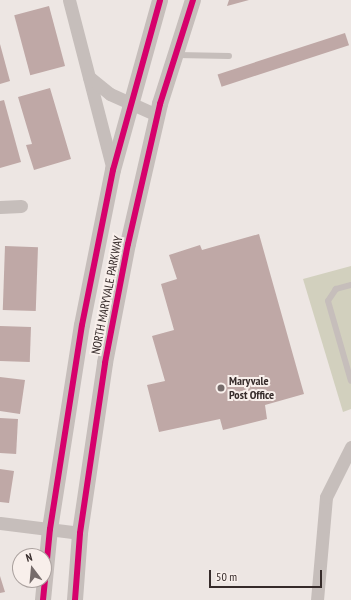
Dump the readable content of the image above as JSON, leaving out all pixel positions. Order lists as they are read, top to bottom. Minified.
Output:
{"streets":{"street":["NORTH MARYVALE PARKWAY"]},"places":["Maryvale Post Office"],"scale_bar":"50 m","north":"top"}
